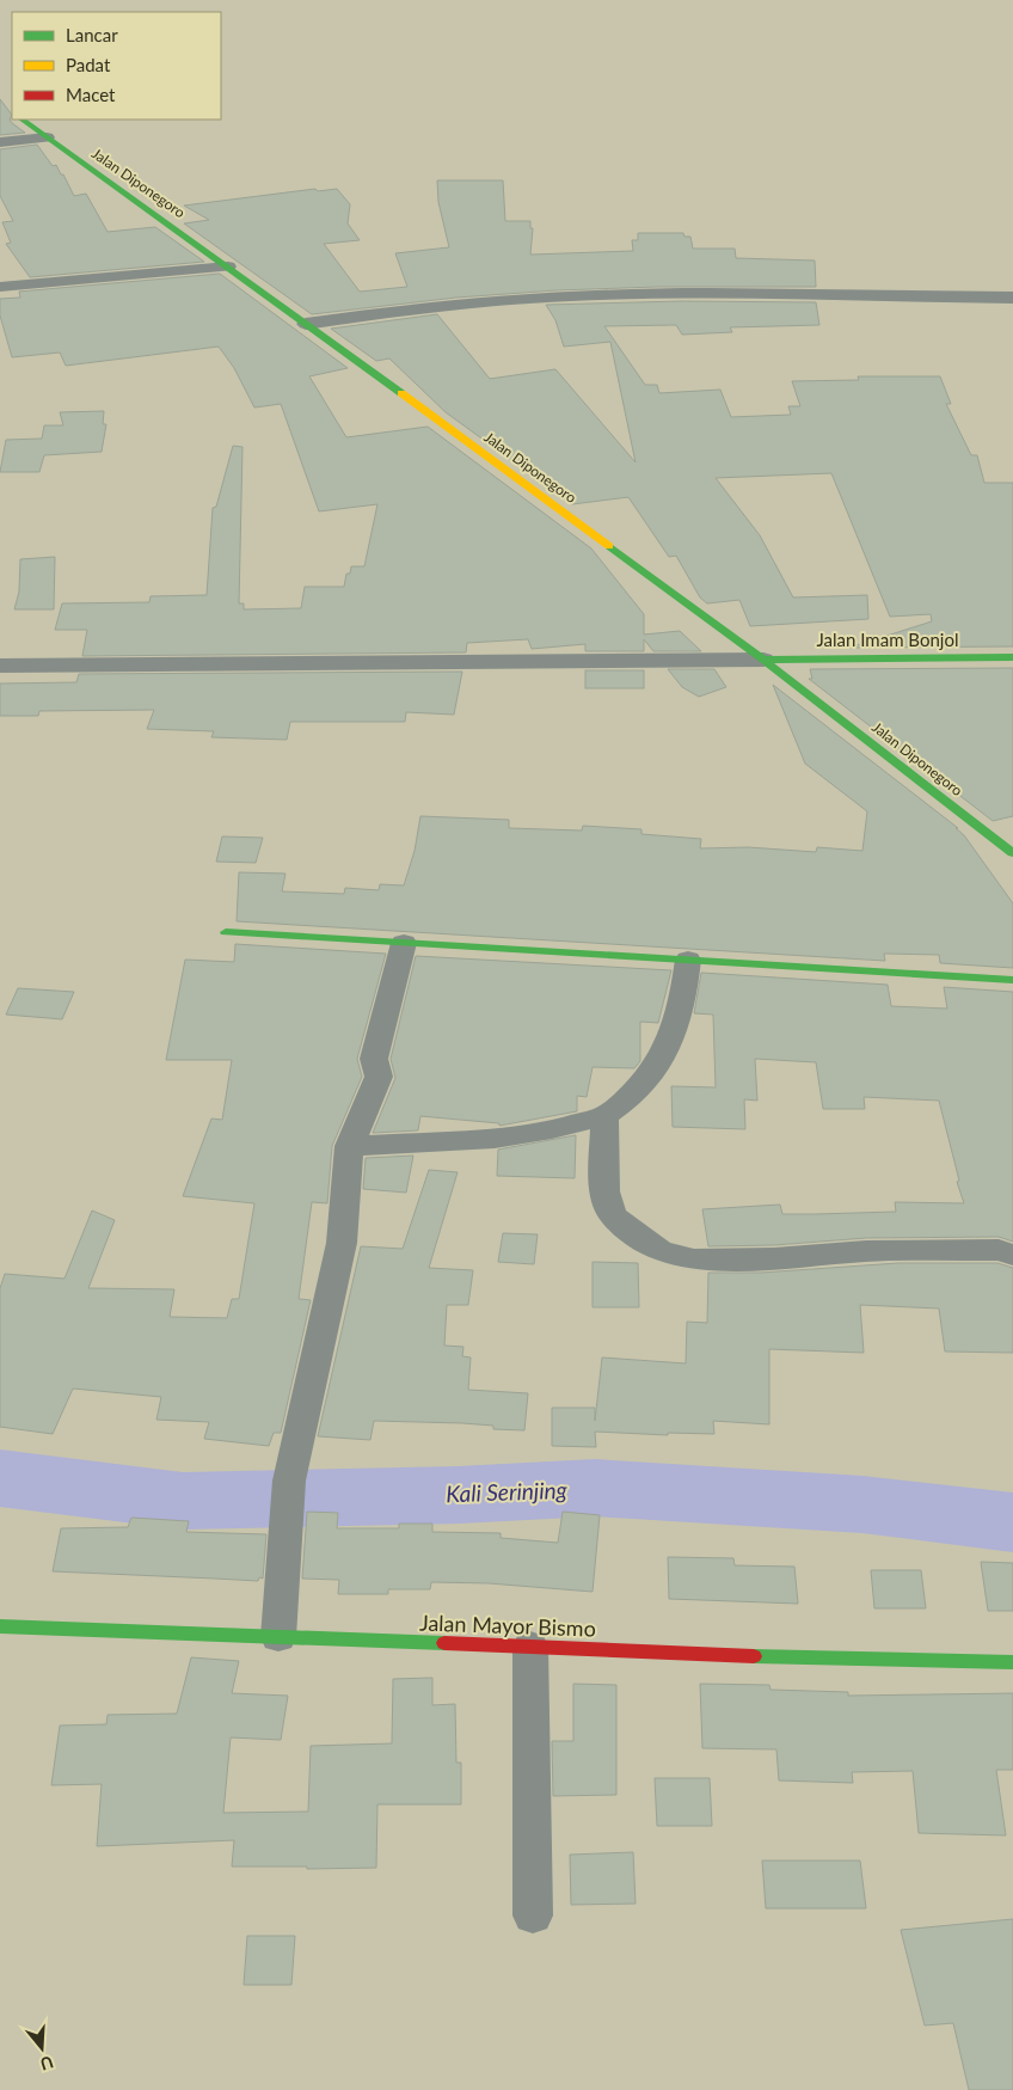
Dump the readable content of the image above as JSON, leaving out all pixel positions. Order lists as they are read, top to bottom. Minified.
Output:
{"streets":{"main road":["Jalan Diponegoro","Jalan Imam Bonjol","Jalan Mayor Bismo"]},"crossings":[["Jalan Diponegoro","Jalan Imam Bonjol"]],"water":["Kali Serinjing"],"legend":["Lancar","Padat","Macet"],"north":"bottom"}
